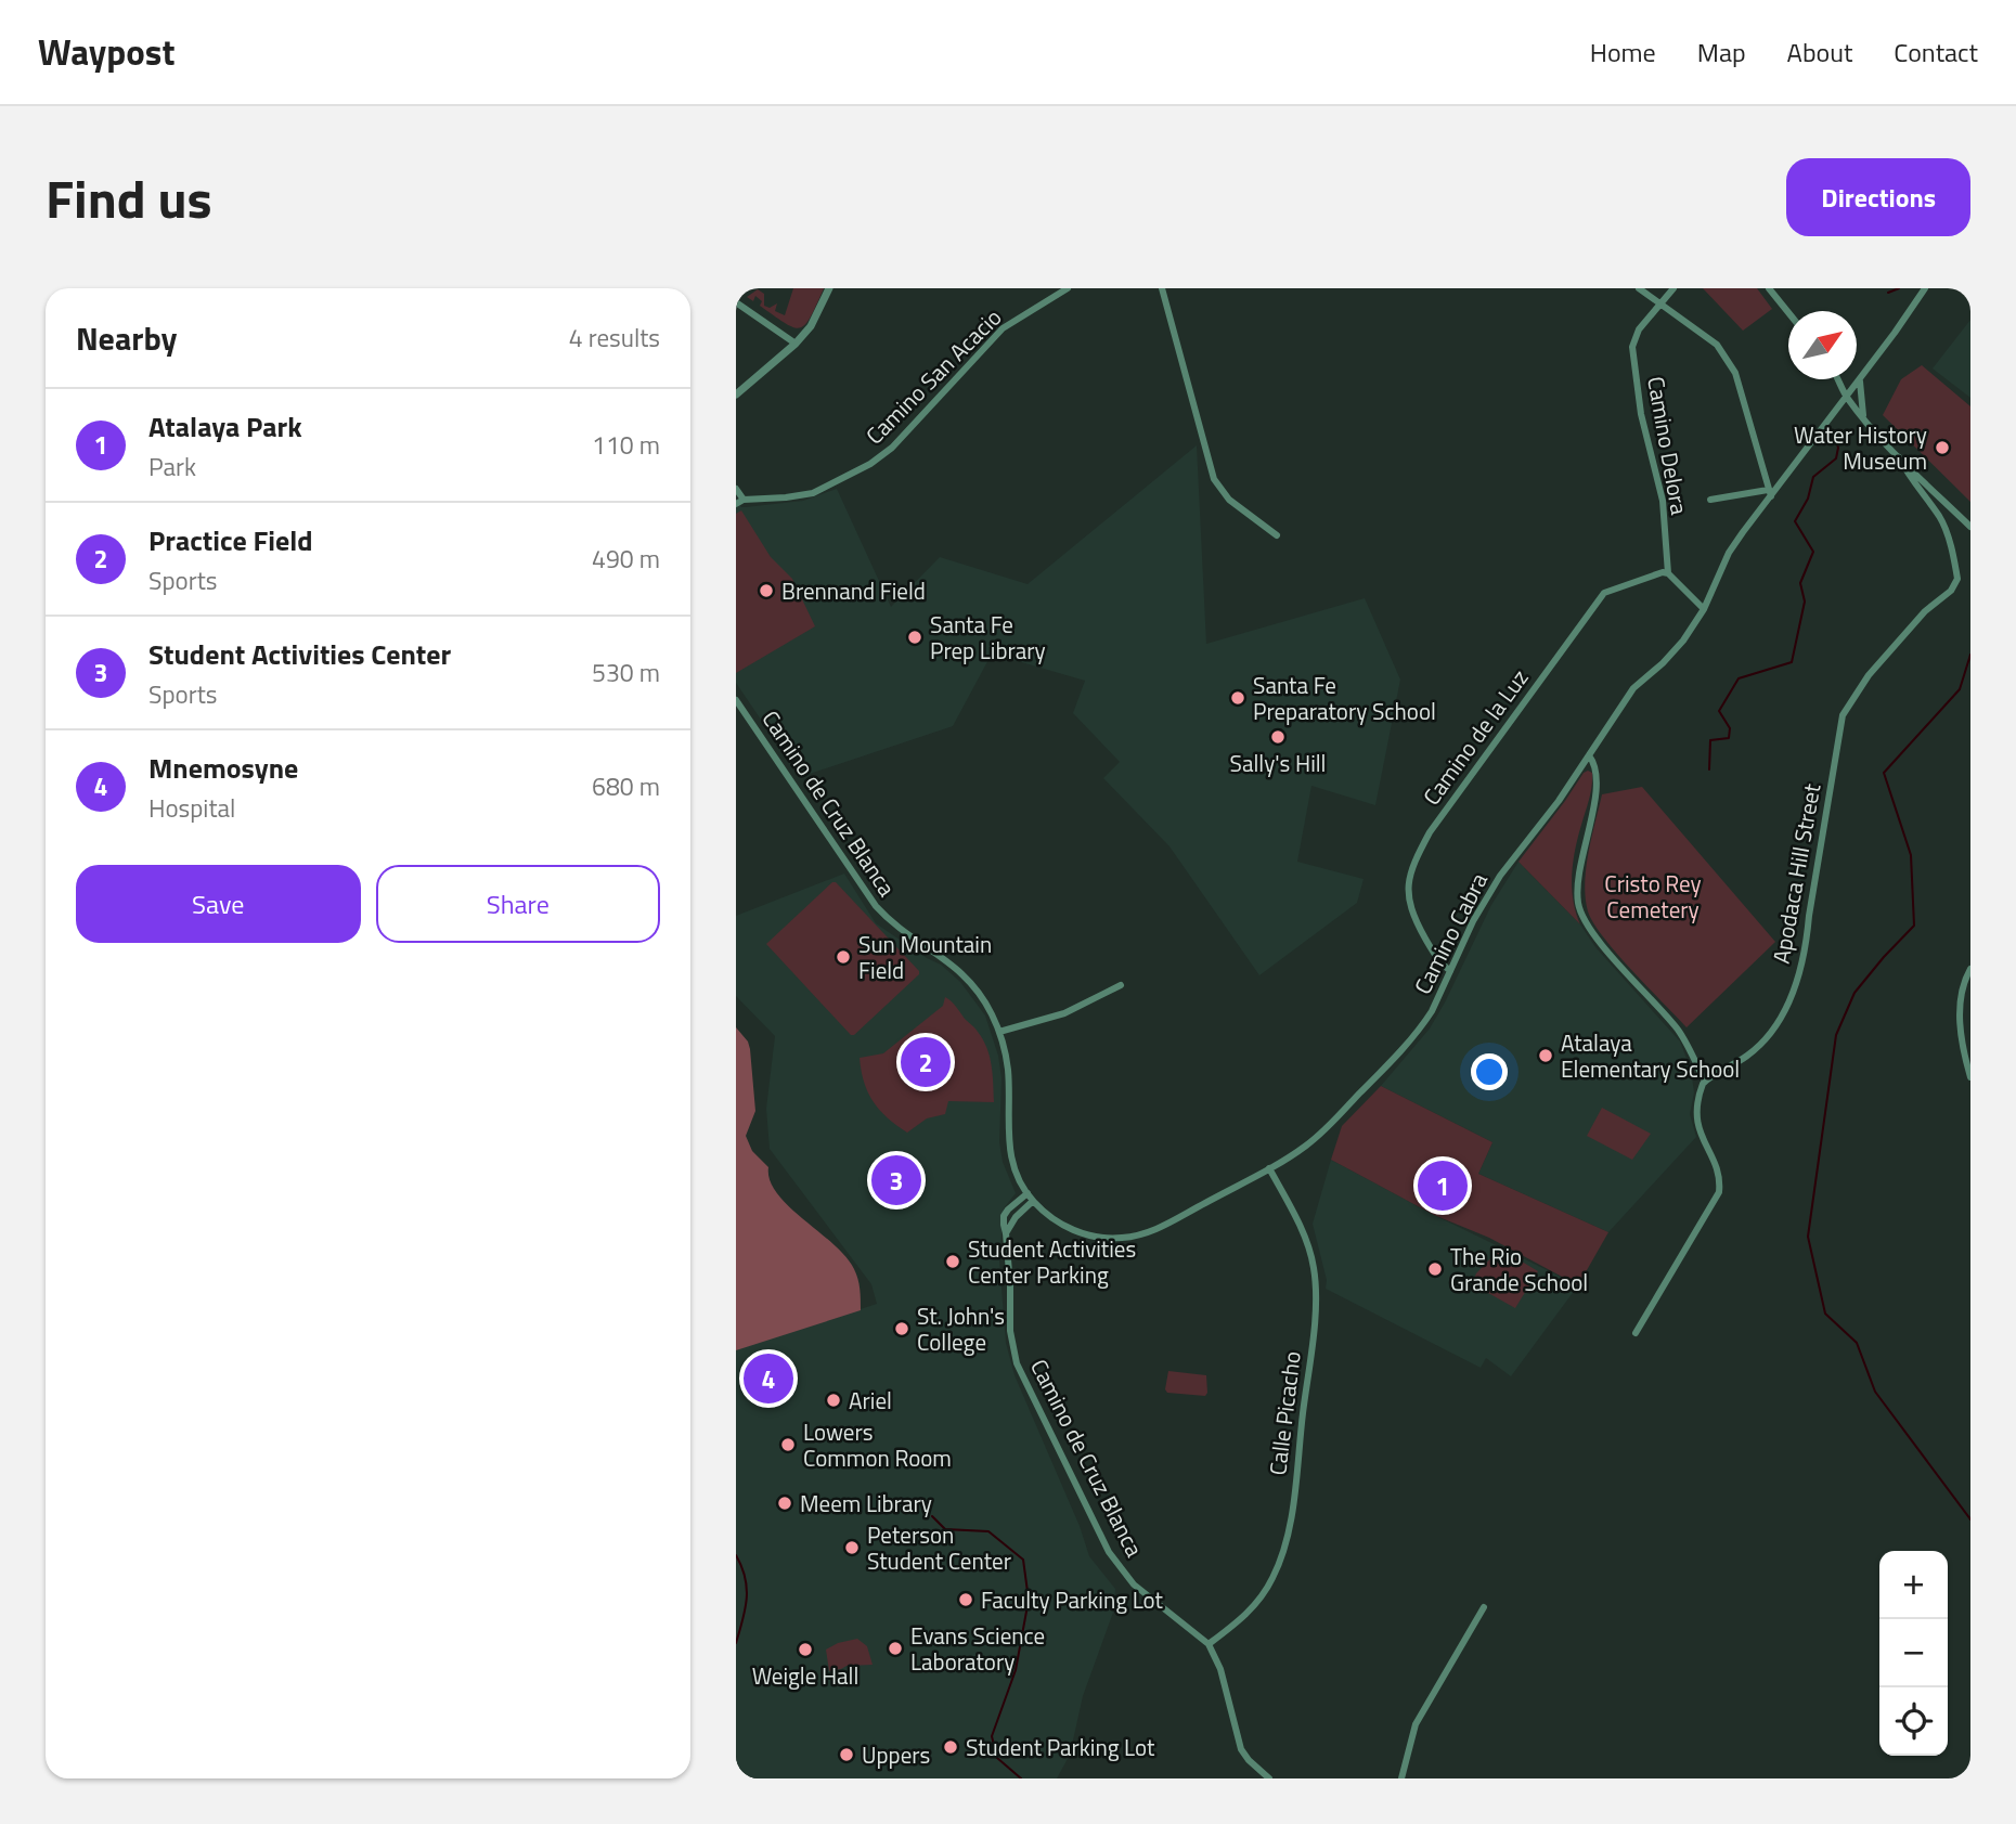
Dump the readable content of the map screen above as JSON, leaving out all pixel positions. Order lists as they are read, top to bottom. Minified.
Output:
{"streets":{"street":["Camino San Acacio","Camino Delora","Camino de la Luz","Camino de Cruz Blanca","Apodaca Hill Street","Camino Cabra","Calle Picacho"]},"crossings":[["Camino Delora","Camino de la Luz"],["Camino de la Luz","Camino Cabra"],["Camino de Cruz Blanca","Camino Cabra"],["Camino de Cruz Blanca","Calle Picacho"],["Camino Cabra","Calle Picacho"]],"parks":["Cristo Rey Cemetery"],"places":["Water History Museum","Brennand Field","Santa Fe Prep Library","Santa Fe Preparatory School","Sally's Hill","Sun Mountain Field","Atalaya Elementary School","Student Activities Center Parking","The Rio Grande School","St. John's College","Ariel","Lowers Common Room","Meem Library","Peterson Student Center","Faculty Parking Lot","Evans Science Laboratory","Weigle Hall","Student Parking Lot","Uppers"],"north":"top right","page":{"header":"Waypost","nav":["Home","Map","About","Contact"],"title":"Find us","buttons":["Directions",["Save","Share"]],"heading":["Nearby","4 results"],"list":[{"mark":"1","name":"Atalaya Park","note":"Park","value":"110 m"},{"mark":"2","name":"Practice Field","note":"Sports","value":"490 m"},{"mark":"3","name":"Student Activities Center","note":"Sports","value":"530 m"},{"mark":"4","name":"Mnemosyne","note":"Hospital","value":"680 m"}],"pins":["2","3","1","4"],"map_buttons":["+","−"]}}
